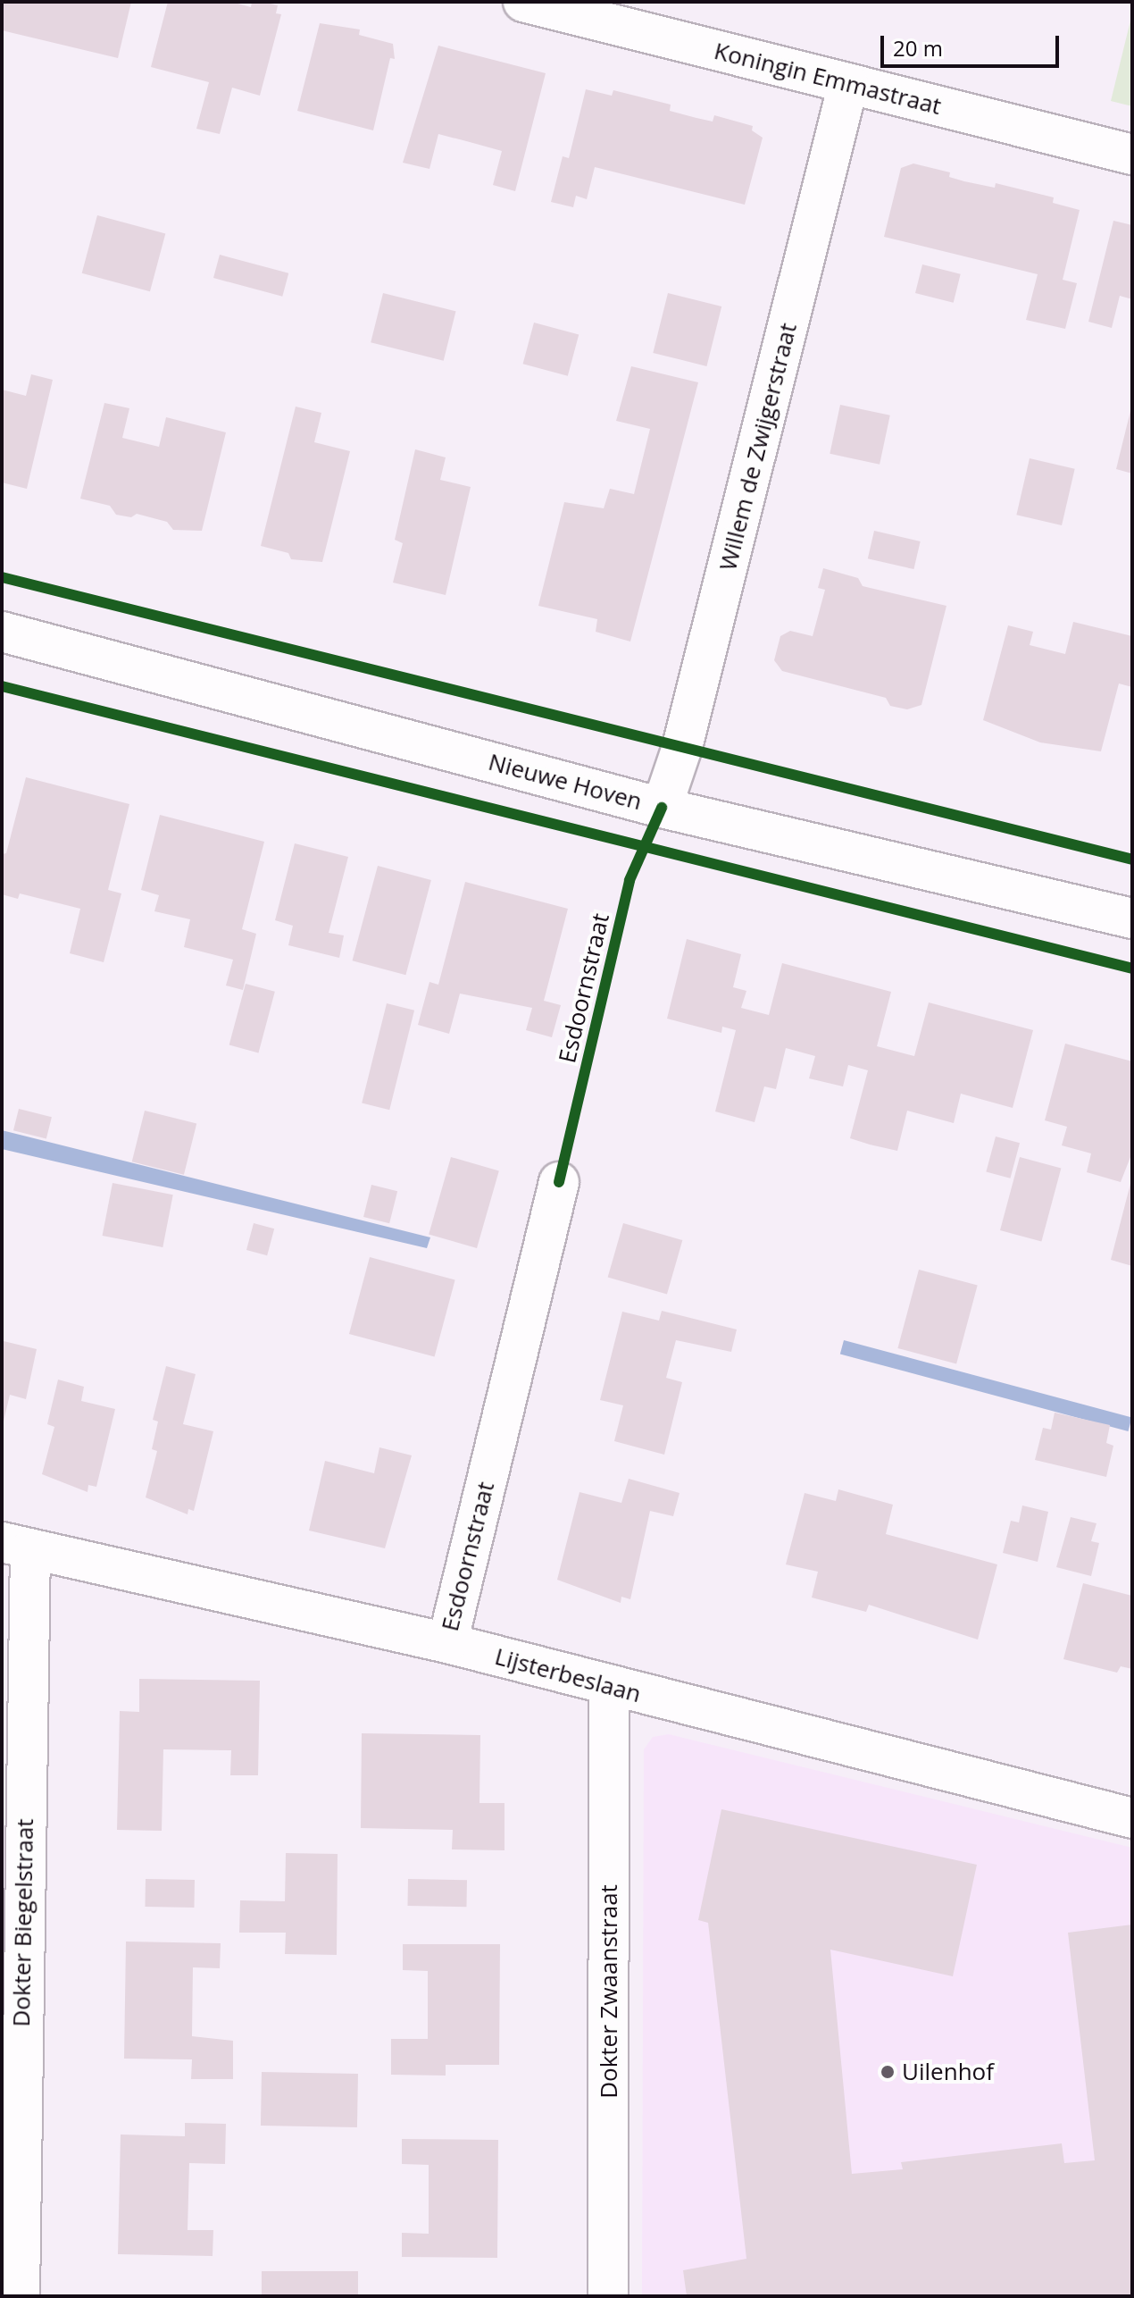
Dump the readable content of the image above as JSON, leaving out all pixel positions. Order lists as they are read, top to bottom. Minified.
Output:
{"streets":{"street":["Koningin Emmastraat","Willem de Zwijgerstraat","Nieuwe Hoven","Esdoornstraat","Lijsterbeslaan","Dokter Biegelstraat","Dokter Zwaanstraat"]},"crossings":[["Koningin Emmastraat","Willem de Zwijgerstraat"],["Willem de Zwijgerstraat","Nieuwe Hoven"],["Esdoornstraat","Lijsterbeslaan"],["Lijsterbeslaan","Dokter Biegelstraat"],["Lijsterbeslaan","Dokter Zwaanstraat"]],"places":["Uilenhof"],"scale_bar":"20 m"}
